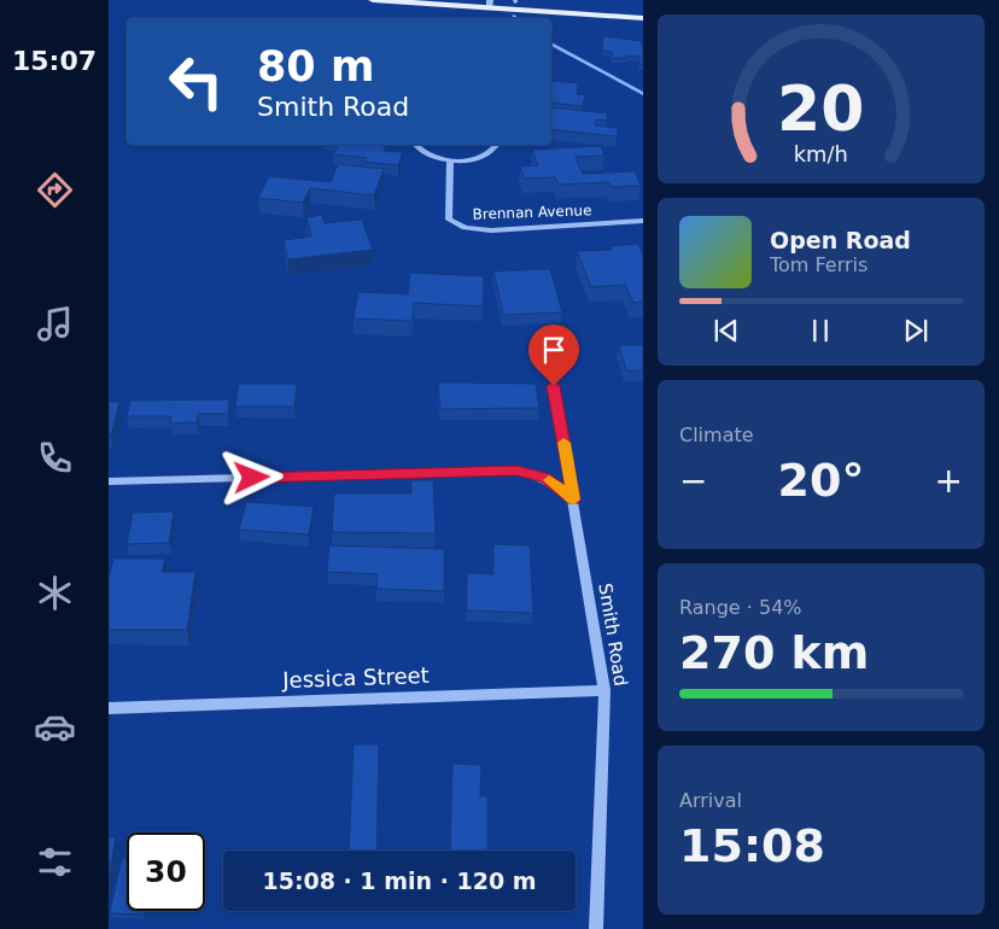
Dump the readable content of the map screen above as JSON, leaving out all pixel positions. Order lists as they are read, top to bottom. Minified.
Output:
{"streets":{"street":["Brennan Avenue","Smith Road","Jessica Street"]},"crossings":[["Smith Road","Jessica Street"]],"page":{"tabs":"15:07","turn":["80 m","Smith Road"],"song":["Open Road","Tom Ferris"],"tile":["Climate",["Range · 54%","270 km"],["Arrival","15:08"]],"heat":["−","20°","+"],"limit":"30","trip":"15:08 · 1 min · 120 m","gauge":["20","km/h"]}}
